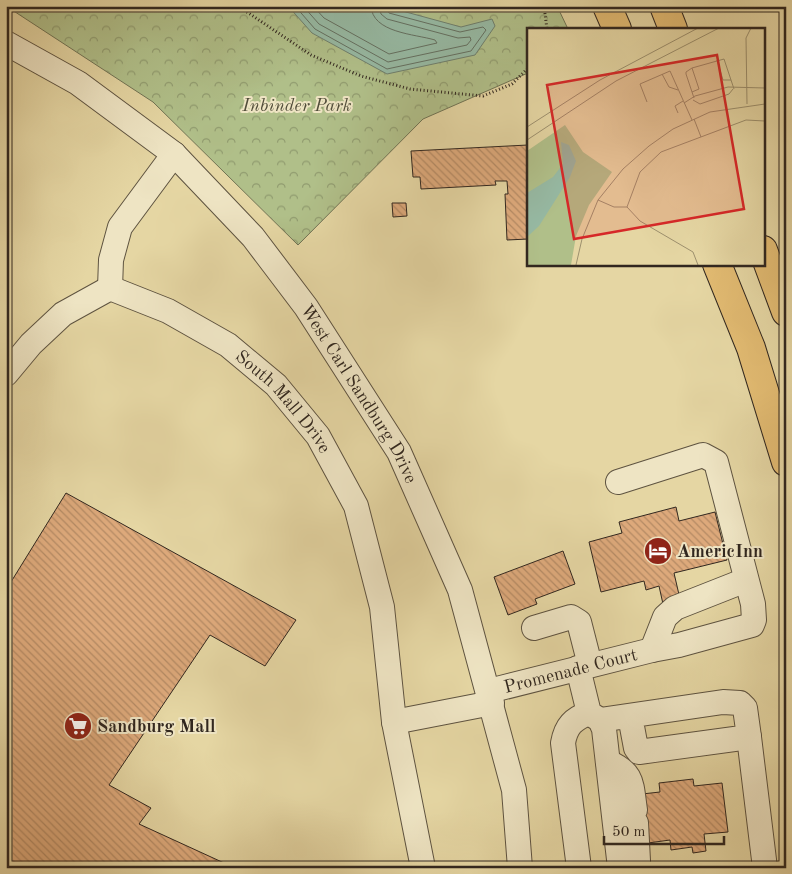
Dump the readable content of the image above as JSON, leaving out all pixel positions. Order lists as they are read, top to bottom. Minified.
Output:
{"streets":{"street":["West Carl Sandburg Drive","South Mall Drive","Promenade Court"]},"crossings":[["West Carl Sandburg Drive","Promenade Court"],["South Mall Drive","Promenade Court"]],"parks":["Inbinder Park"],"places":{"hotel":["AmericInn"],"supermarket":["Sandburg Mall"]},"scale_bar":"50 m"}
